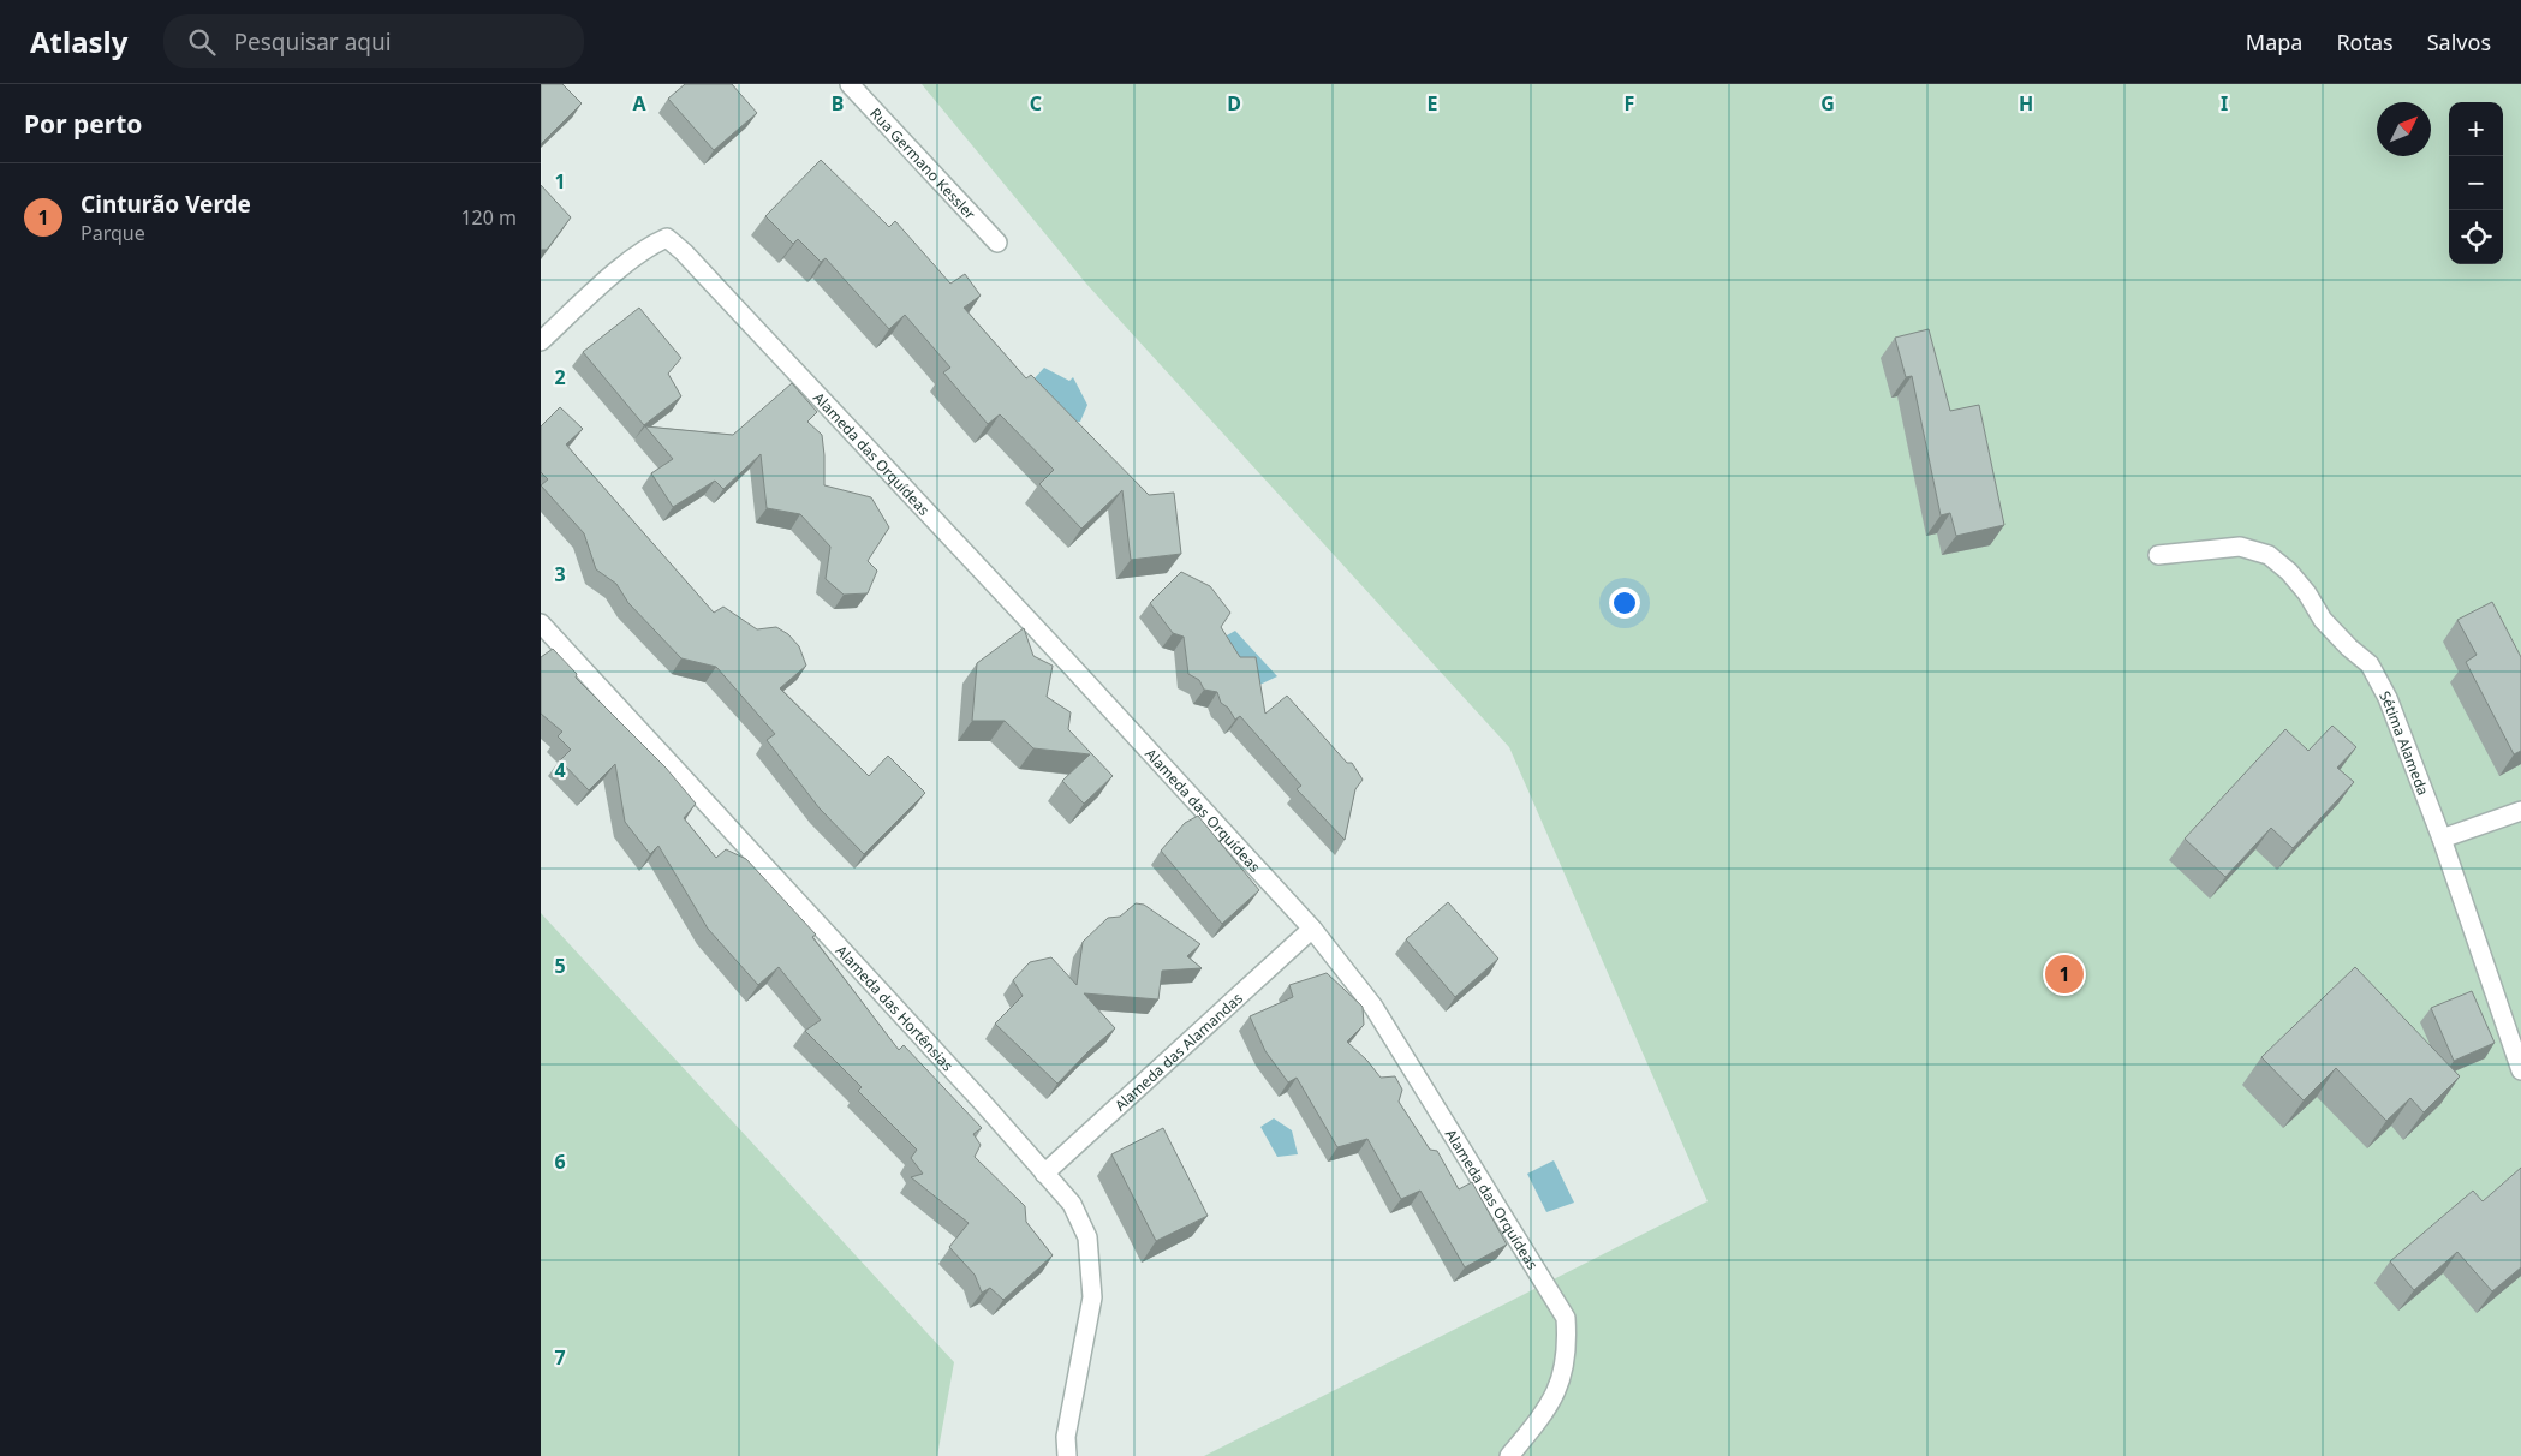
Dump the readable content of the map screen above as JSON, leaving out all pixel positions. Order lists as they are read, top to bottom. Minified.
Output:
{"streets":{"street":["Rua Germano Kessler","Alameda das Orquídeas","Sétima Alameda","Alameda das Hortênsias","Alameda das Alamandas"]},"crossings":[["Alameda das Orquídeas","Alameda das Alamandas"],["Alameda das Hortênsias","Alameda das Alamandas"]],"north":"top right","page":{"header":"Atlasly","search":"Pesquisar aqui","nav":["Mapa","Rotas","Salvos"],"heading":"Por perto","map_buttons":["+","−"],"list":[{"mark":"1","name":"Cinturão Verde","note":"Parque","value":"120 m"}],"pins":"1"},"grid":{"columns":["A","B","C","D","E","F","G","H","I"],"rows":["1","2","3","4","5","6","7"]}}
